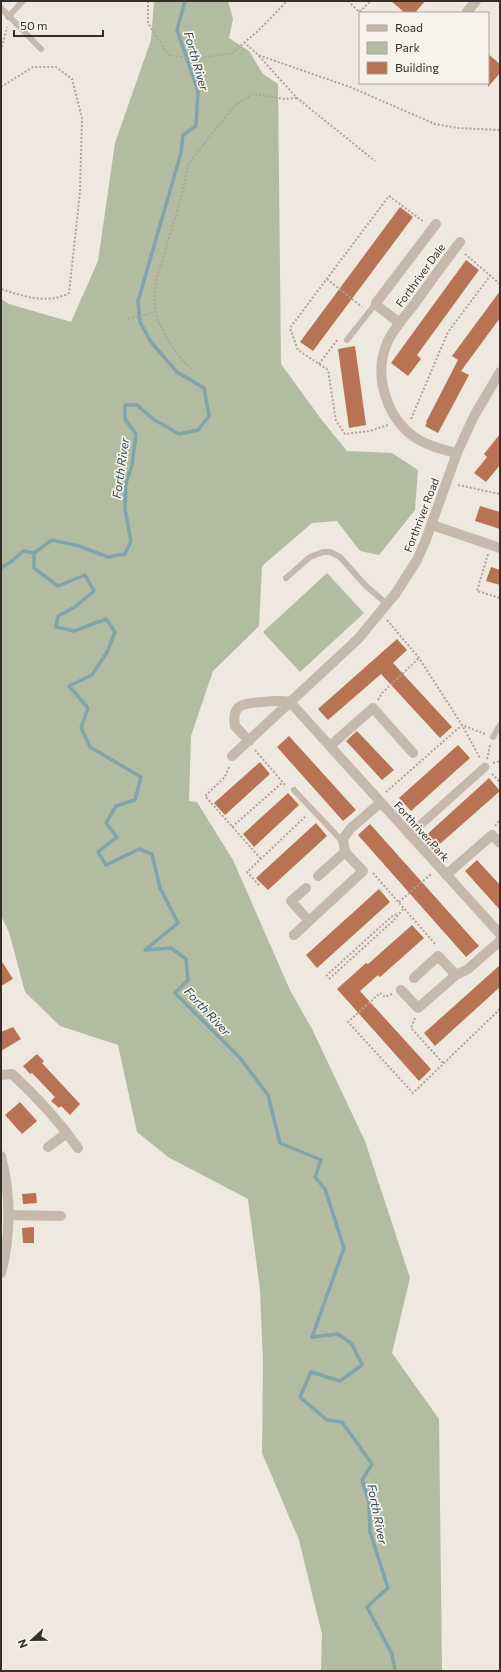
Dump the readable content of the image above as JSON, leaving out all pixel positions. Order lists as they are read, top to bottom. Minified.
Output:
{"streets":{"street":["Forthriver Dale","Forthriver Road","Forthriver Park"]},"crossings":[["Forthriver Dale","Forthriver Road"],["Forthriver Road","Forthriver Park"]],"water":["Forth River"],"legend":["Road","Park","Building"],"scale_bar":"50 m","north":"left"}
